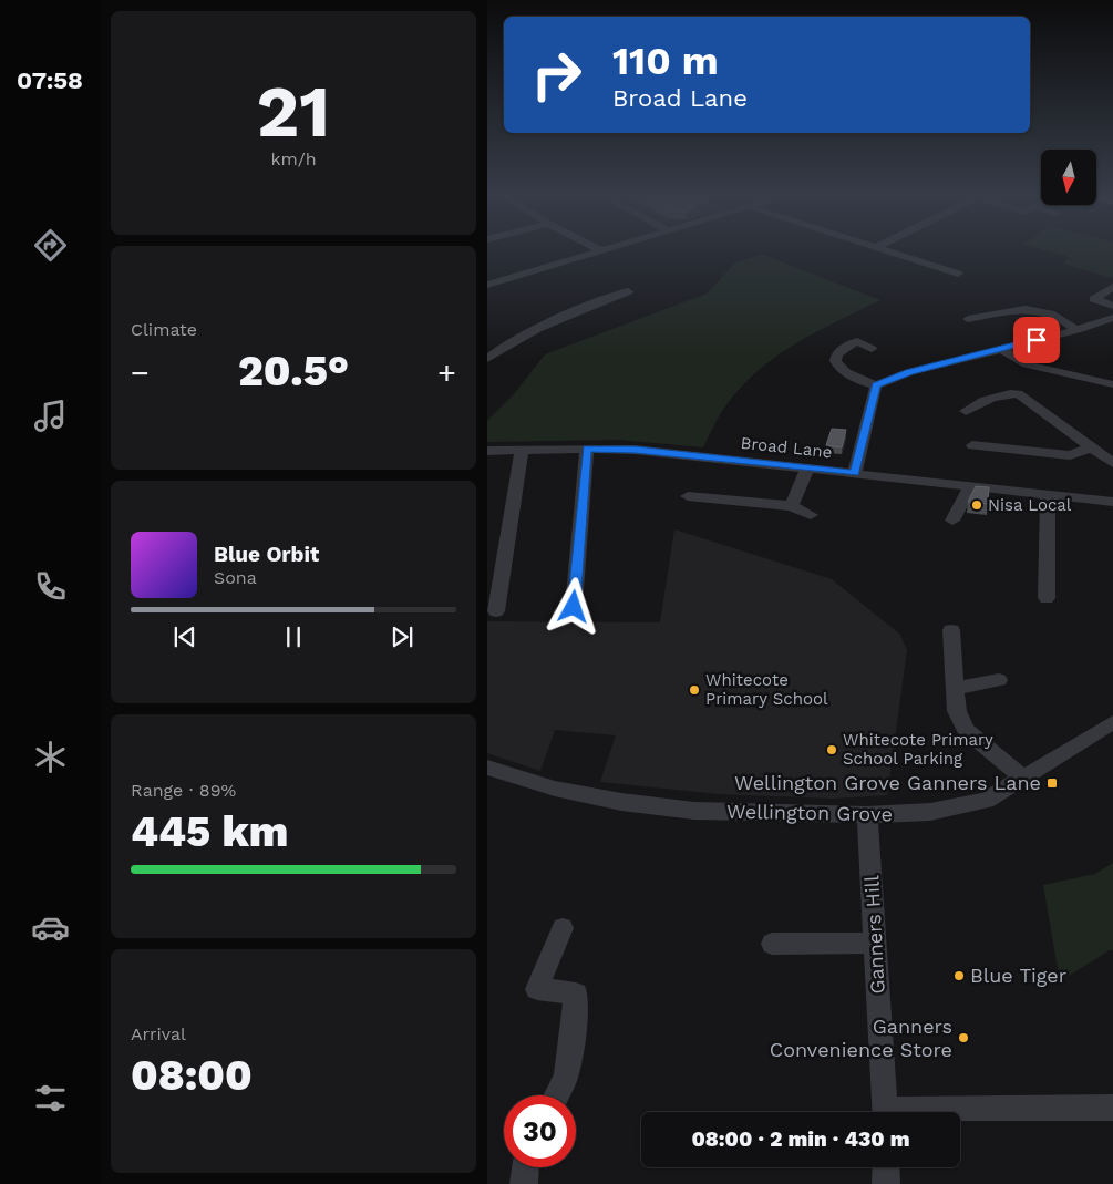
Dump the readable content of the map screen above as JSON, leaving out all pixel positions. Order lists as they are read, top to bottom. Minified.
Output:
{"streets":{"street":["Broad Lane","Wellington Grove","Ganners Hill"]},"crossings":[["Wellington Grove","Ganners Hill"]],"places":{"other":["Nisa Local","Whitecote Primary School","Whitecote Primary School Parking","Blue Tiger","Ganners Convenience Store"],"transit":["Wellington Grove Ganners Lane"]},"north":"bottom","page":{"tabs":"07:58","tile":[["21","km/h"],"Climate",["Range · 89%","445 km"],["Arrival","08:00"]],"turn":["110 m","Broad Lane"],"heat":["−","20.5°","+"],"song":["Blue Orbit","Sona"],"limit":"30","trip":"08:00 · 2 min · 430 m"}}
